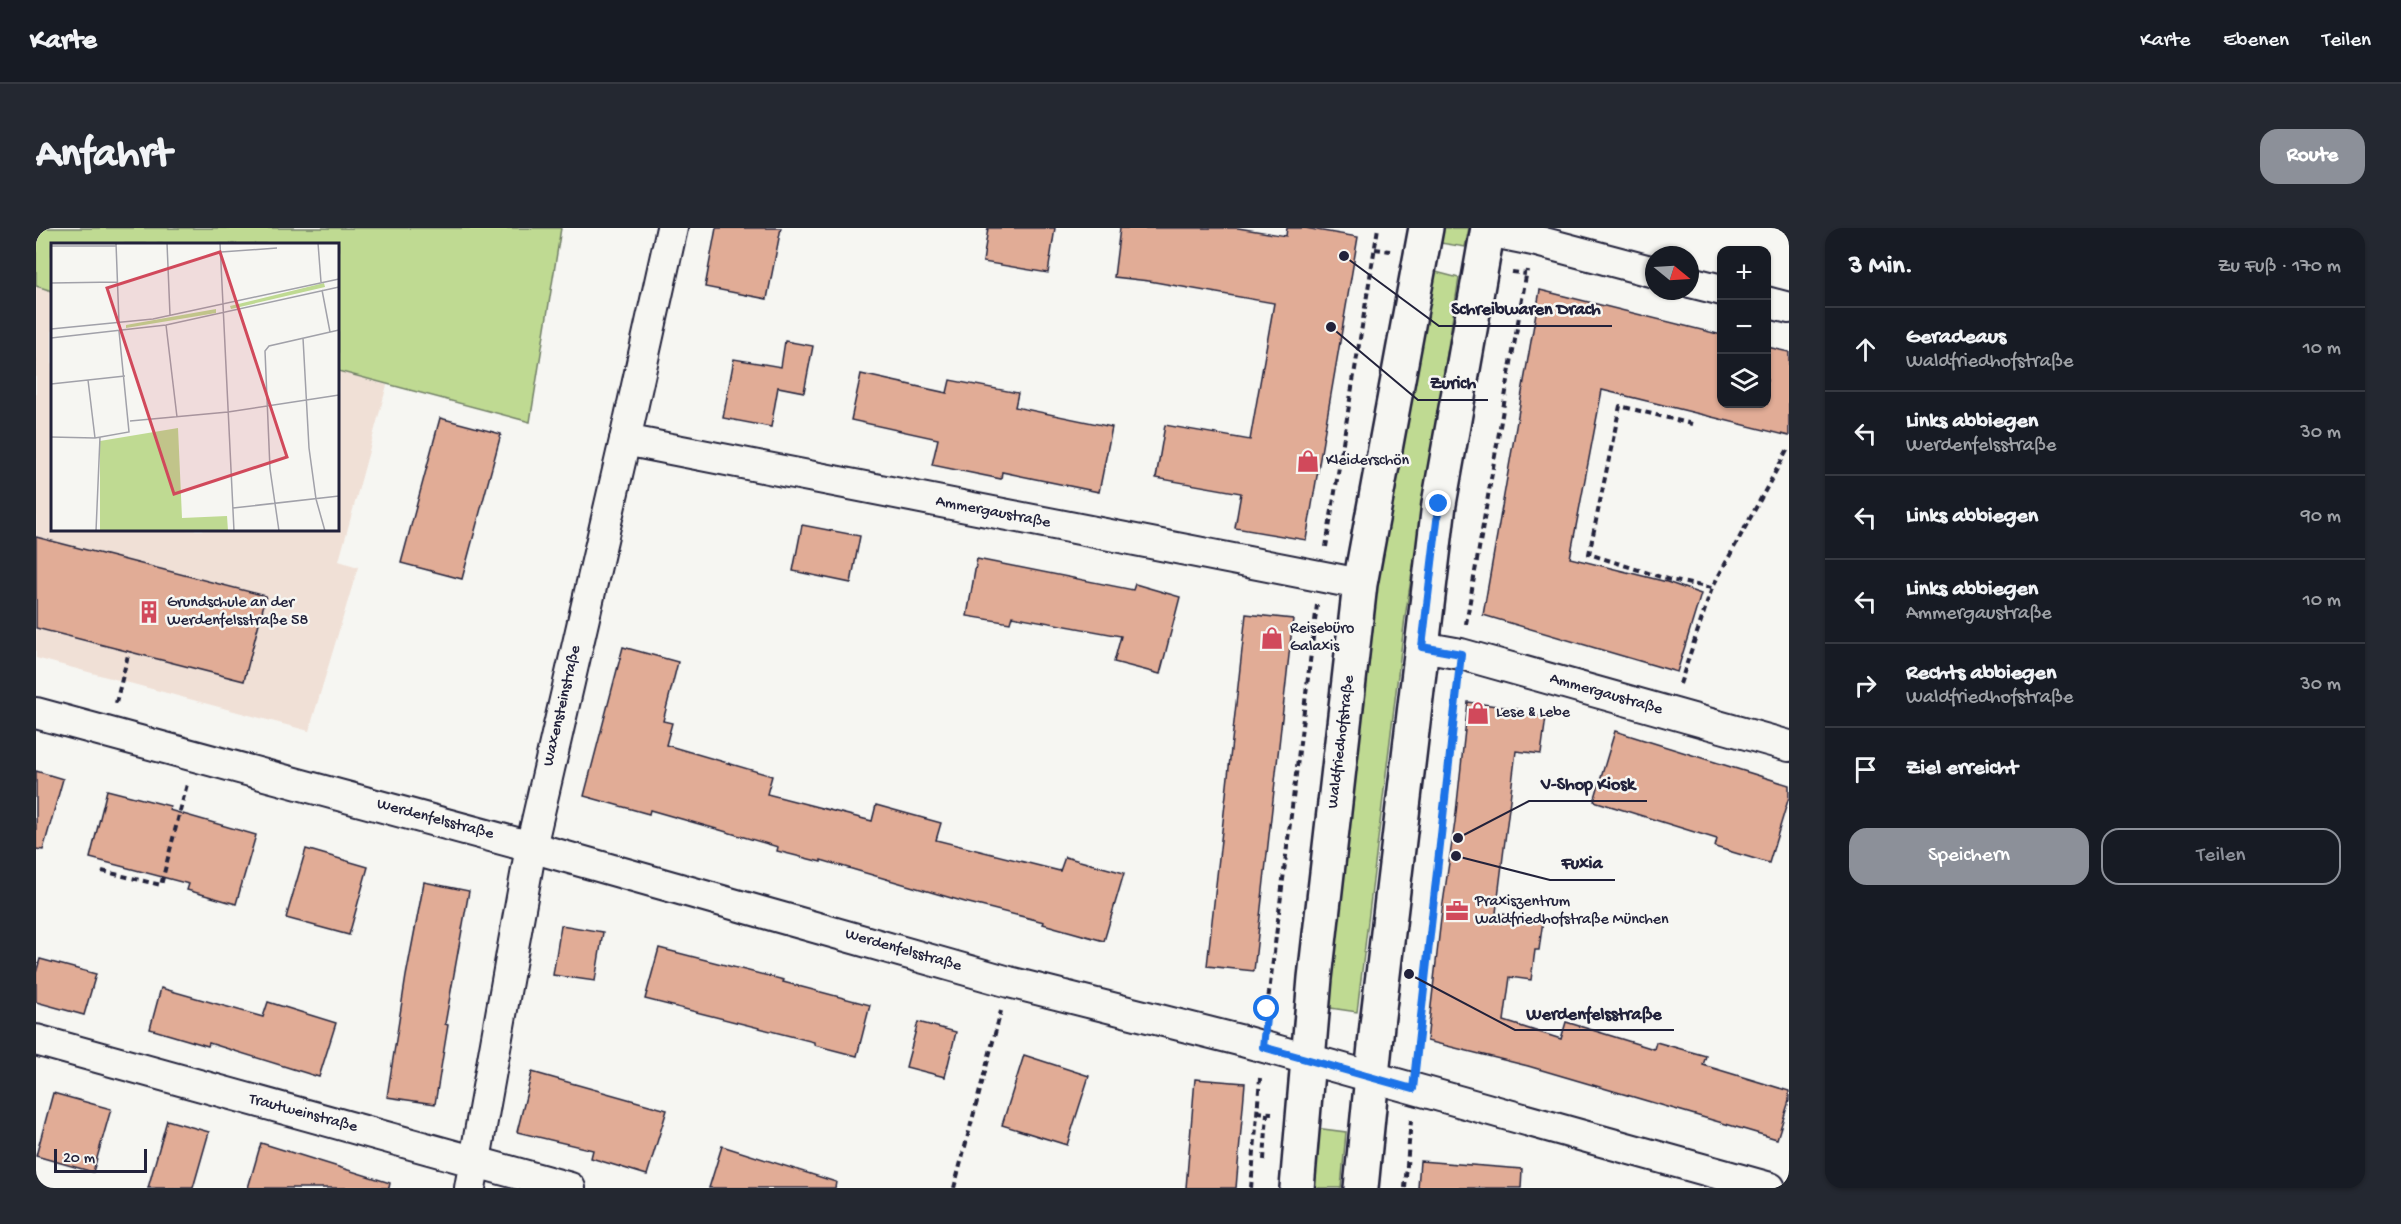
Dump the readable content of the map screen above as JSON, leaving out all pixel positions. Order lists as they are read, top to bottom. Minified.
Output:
{"streets":{"main road":["Waldfriedhofstraße"],"street":["Ammergaustraße","Waxensteinstraße","Werdenfelsstraße","Trautweinstraße"]},"crossings":[["Ammergaustraße","Waxensteinstraße"],["Ammergaustraße","Waldfriedhofstraße"],["Waxensteinstraße","Werdenfelsstraße"],["Waxensteinstraße","Trautweinstraße"],["Waldfriedhofstraße","Werdenfelsstraße"]],"places":{"other":["Schreibwaren Drach","Zurich","V-Shop Kiosk","Fuxia","Werdenfelsstraße"],"shop":["Kleiderschön","Reisebüro Galaxis","Lese & Lebe"],"building":["Grundschule an der Werdenfelsstraße 58"],"office":["Praxiszentrum Waldfriedhofstraße München"]},"scale_bar":"20 m","north":"right","page":{"header":"Karte","nav":["Karte","Ebenen","Teilen"],"buttons":["Route",["Speichern","Teilen"]],"title":"Anfahrt","heading":["3 Min.","Zu Fuß · 170 m"],"map_buttons":["+","−"],"list":[["Geradeaus","Waldfriedhofstraße","10 m"],["Links abbiegen","Werdenfelsstraße","30 m"],["Links abbiegen","90 m"],["Links abbiegen","Ammergaustraße","10 m"],["Rechts abbiegen","Waldfriedhofstraße","30 m"],"Ziel erreicht"],"scale":"20 m"}}
